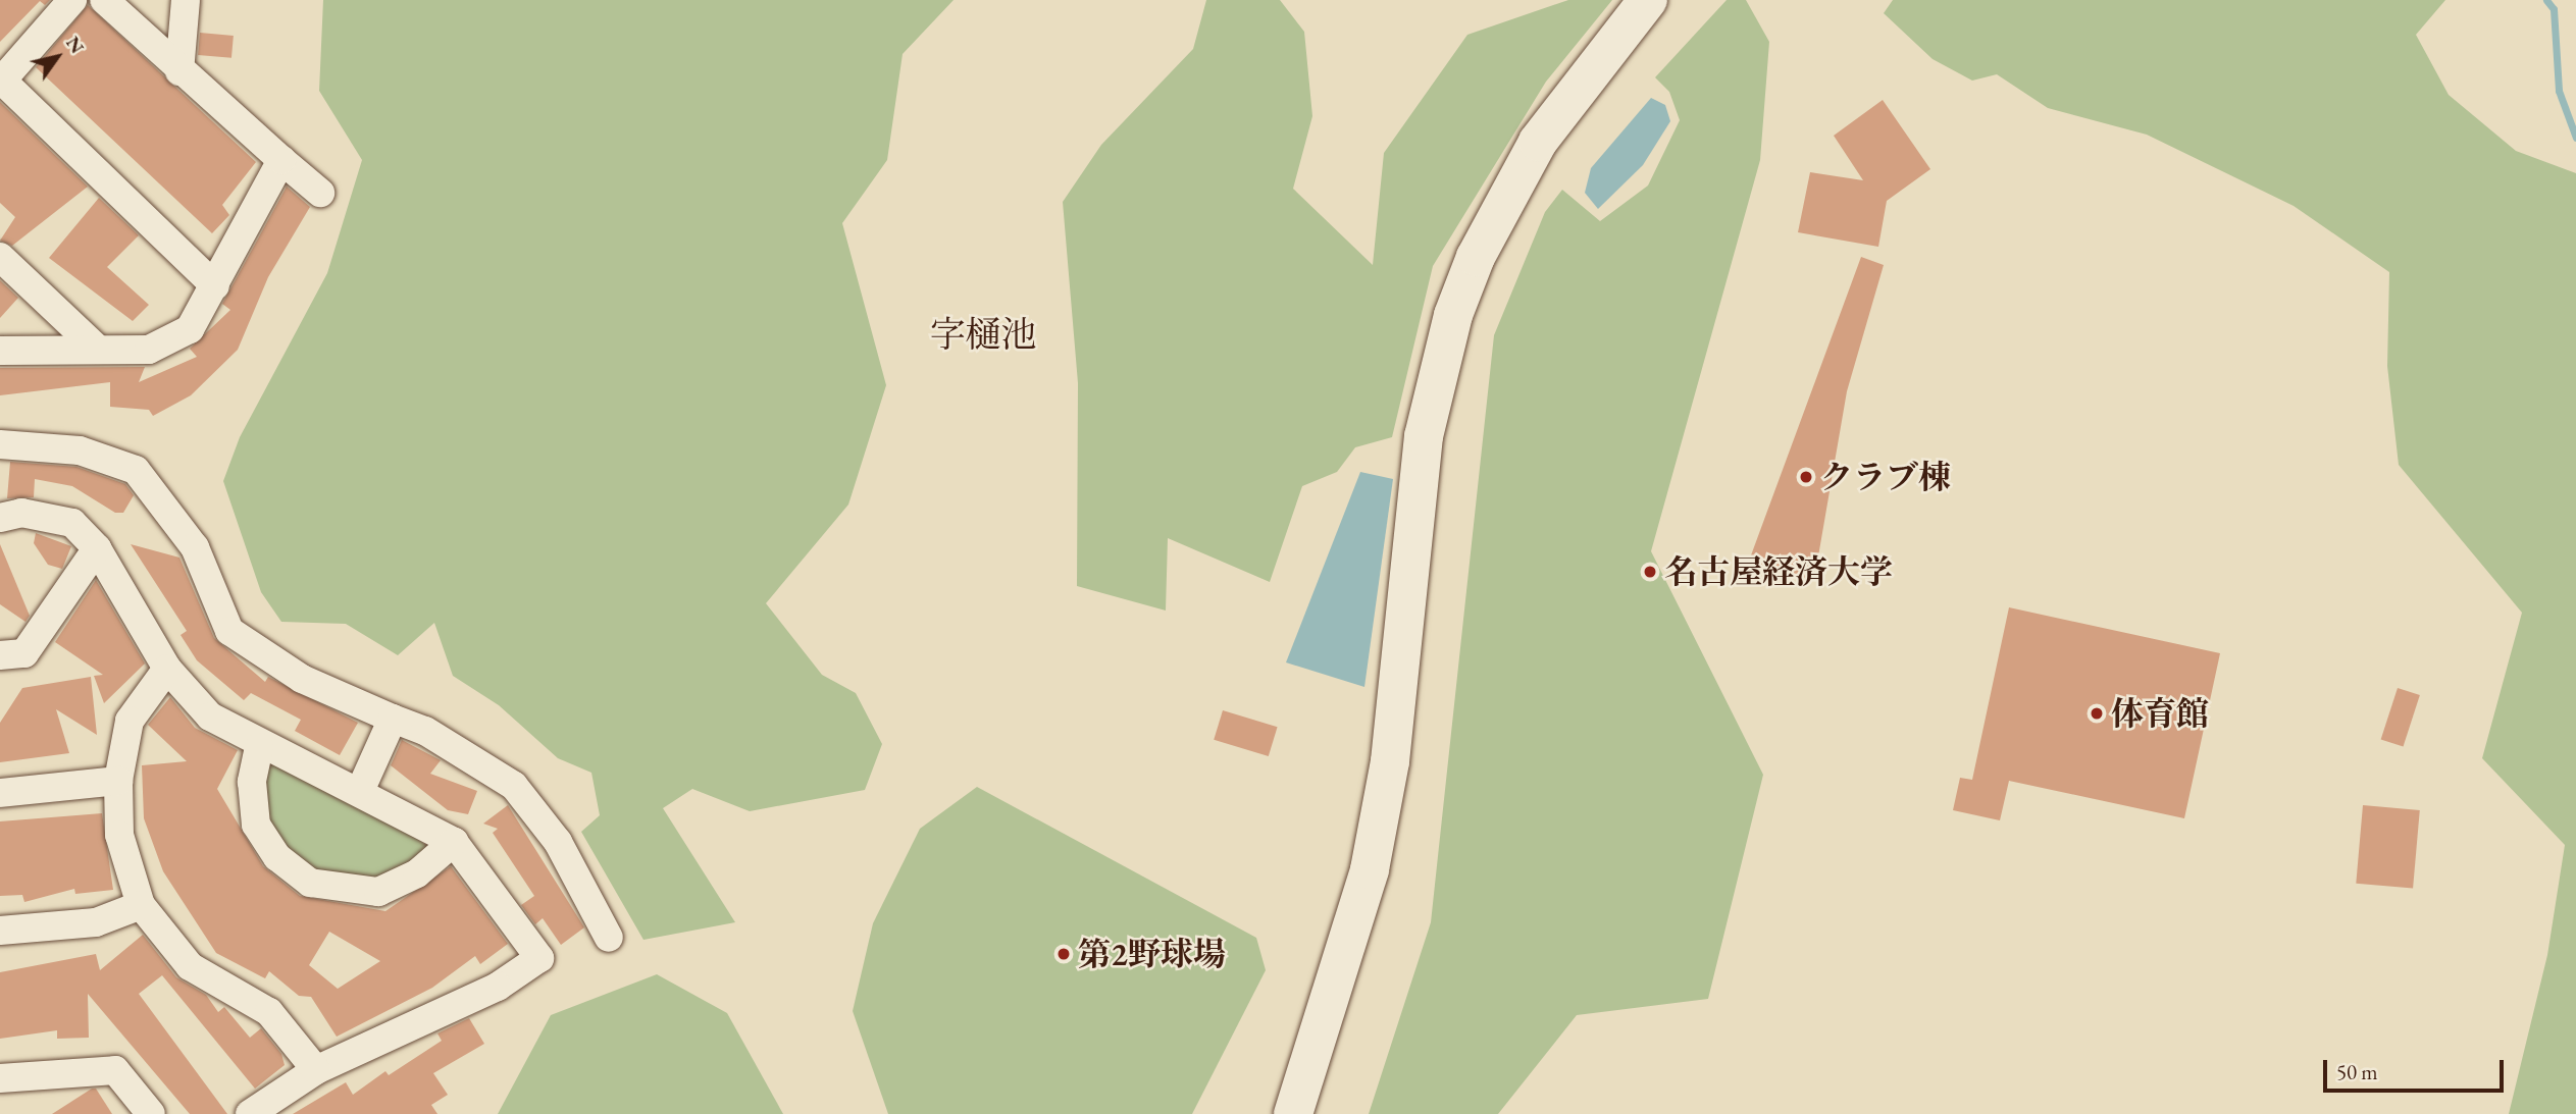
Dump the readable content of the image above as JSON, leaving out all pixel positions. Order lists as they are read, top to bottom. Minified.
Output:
{"districts":["字樋池"],"places":["クラブ棟","名古屋経済大学","体育館","第2野球場"],"scale_bar":"50 m","north":"top right"}
